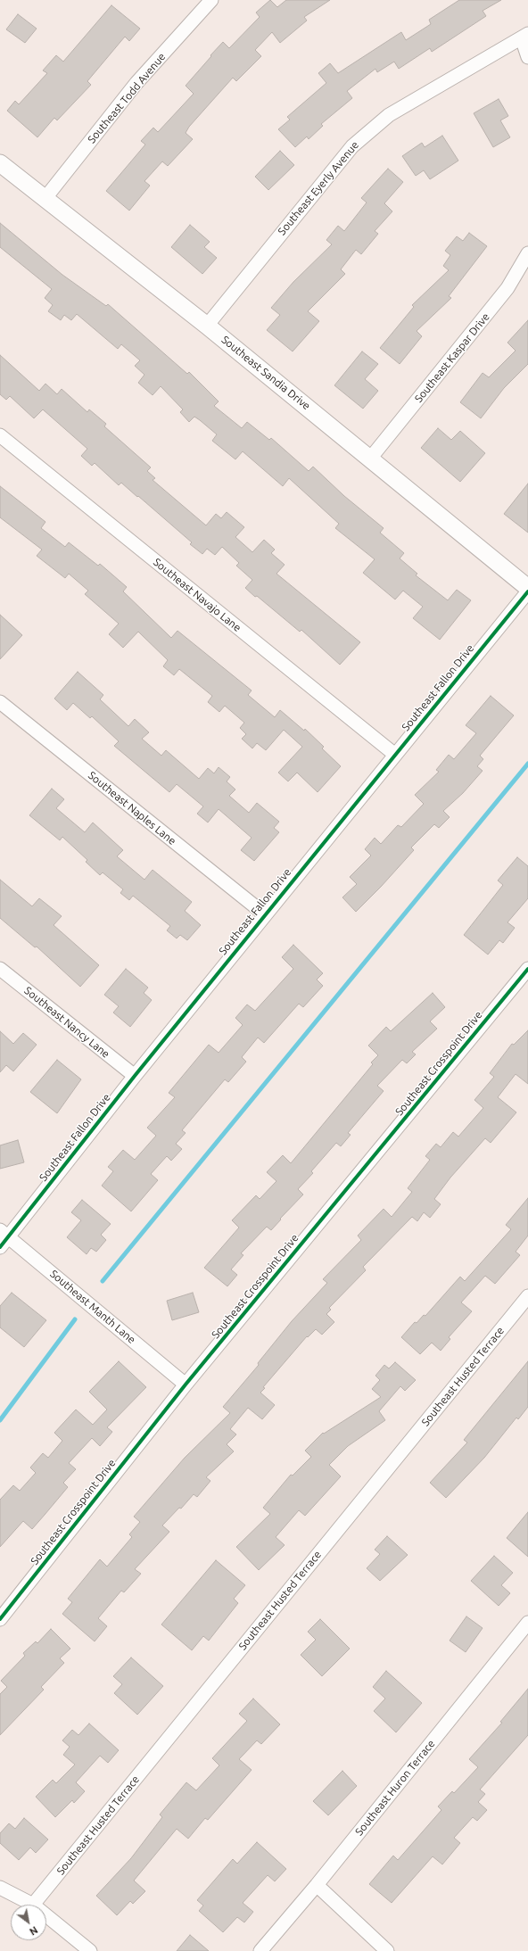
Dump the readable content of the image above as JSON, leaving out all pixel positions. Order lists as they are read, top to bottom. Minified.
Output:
{"streets":{"street":["Southeast Todd Avenue","Southeast Eyerly Avenue","Southeast Kaspar Drive","Southeast Sandia Drive","Southeast Navajo Lane","Southeast Fallon Drive","Southeast Naples Lane","Southeast Nancy Lane","Southeast Crosspoint Drive","Southeast Manth Lane","Southeast Husted Terrace","Southeast Huron Terrace"]},"crossings":[["Southeast Todd Avenue","Southeast Sandia Drive"],["Southeast Eyerly Avenue","Southeast Sandia Drive"],["Southeast Kaspar Drive","Southeast Sandia Drive"],["Southeast Navajo Lane","Southeast Fallon Drive"],["Southeast Fallon Drive","Southeast Naples Lane"],["Southeast Fallon Drive","Southeast Nancy Lane"],["Southeast Fallon Drive","Southeast Manth Lane"],["Southeast Crosspoint Drive","Southeast Manth Lane"]],"north":"bottom right"}
